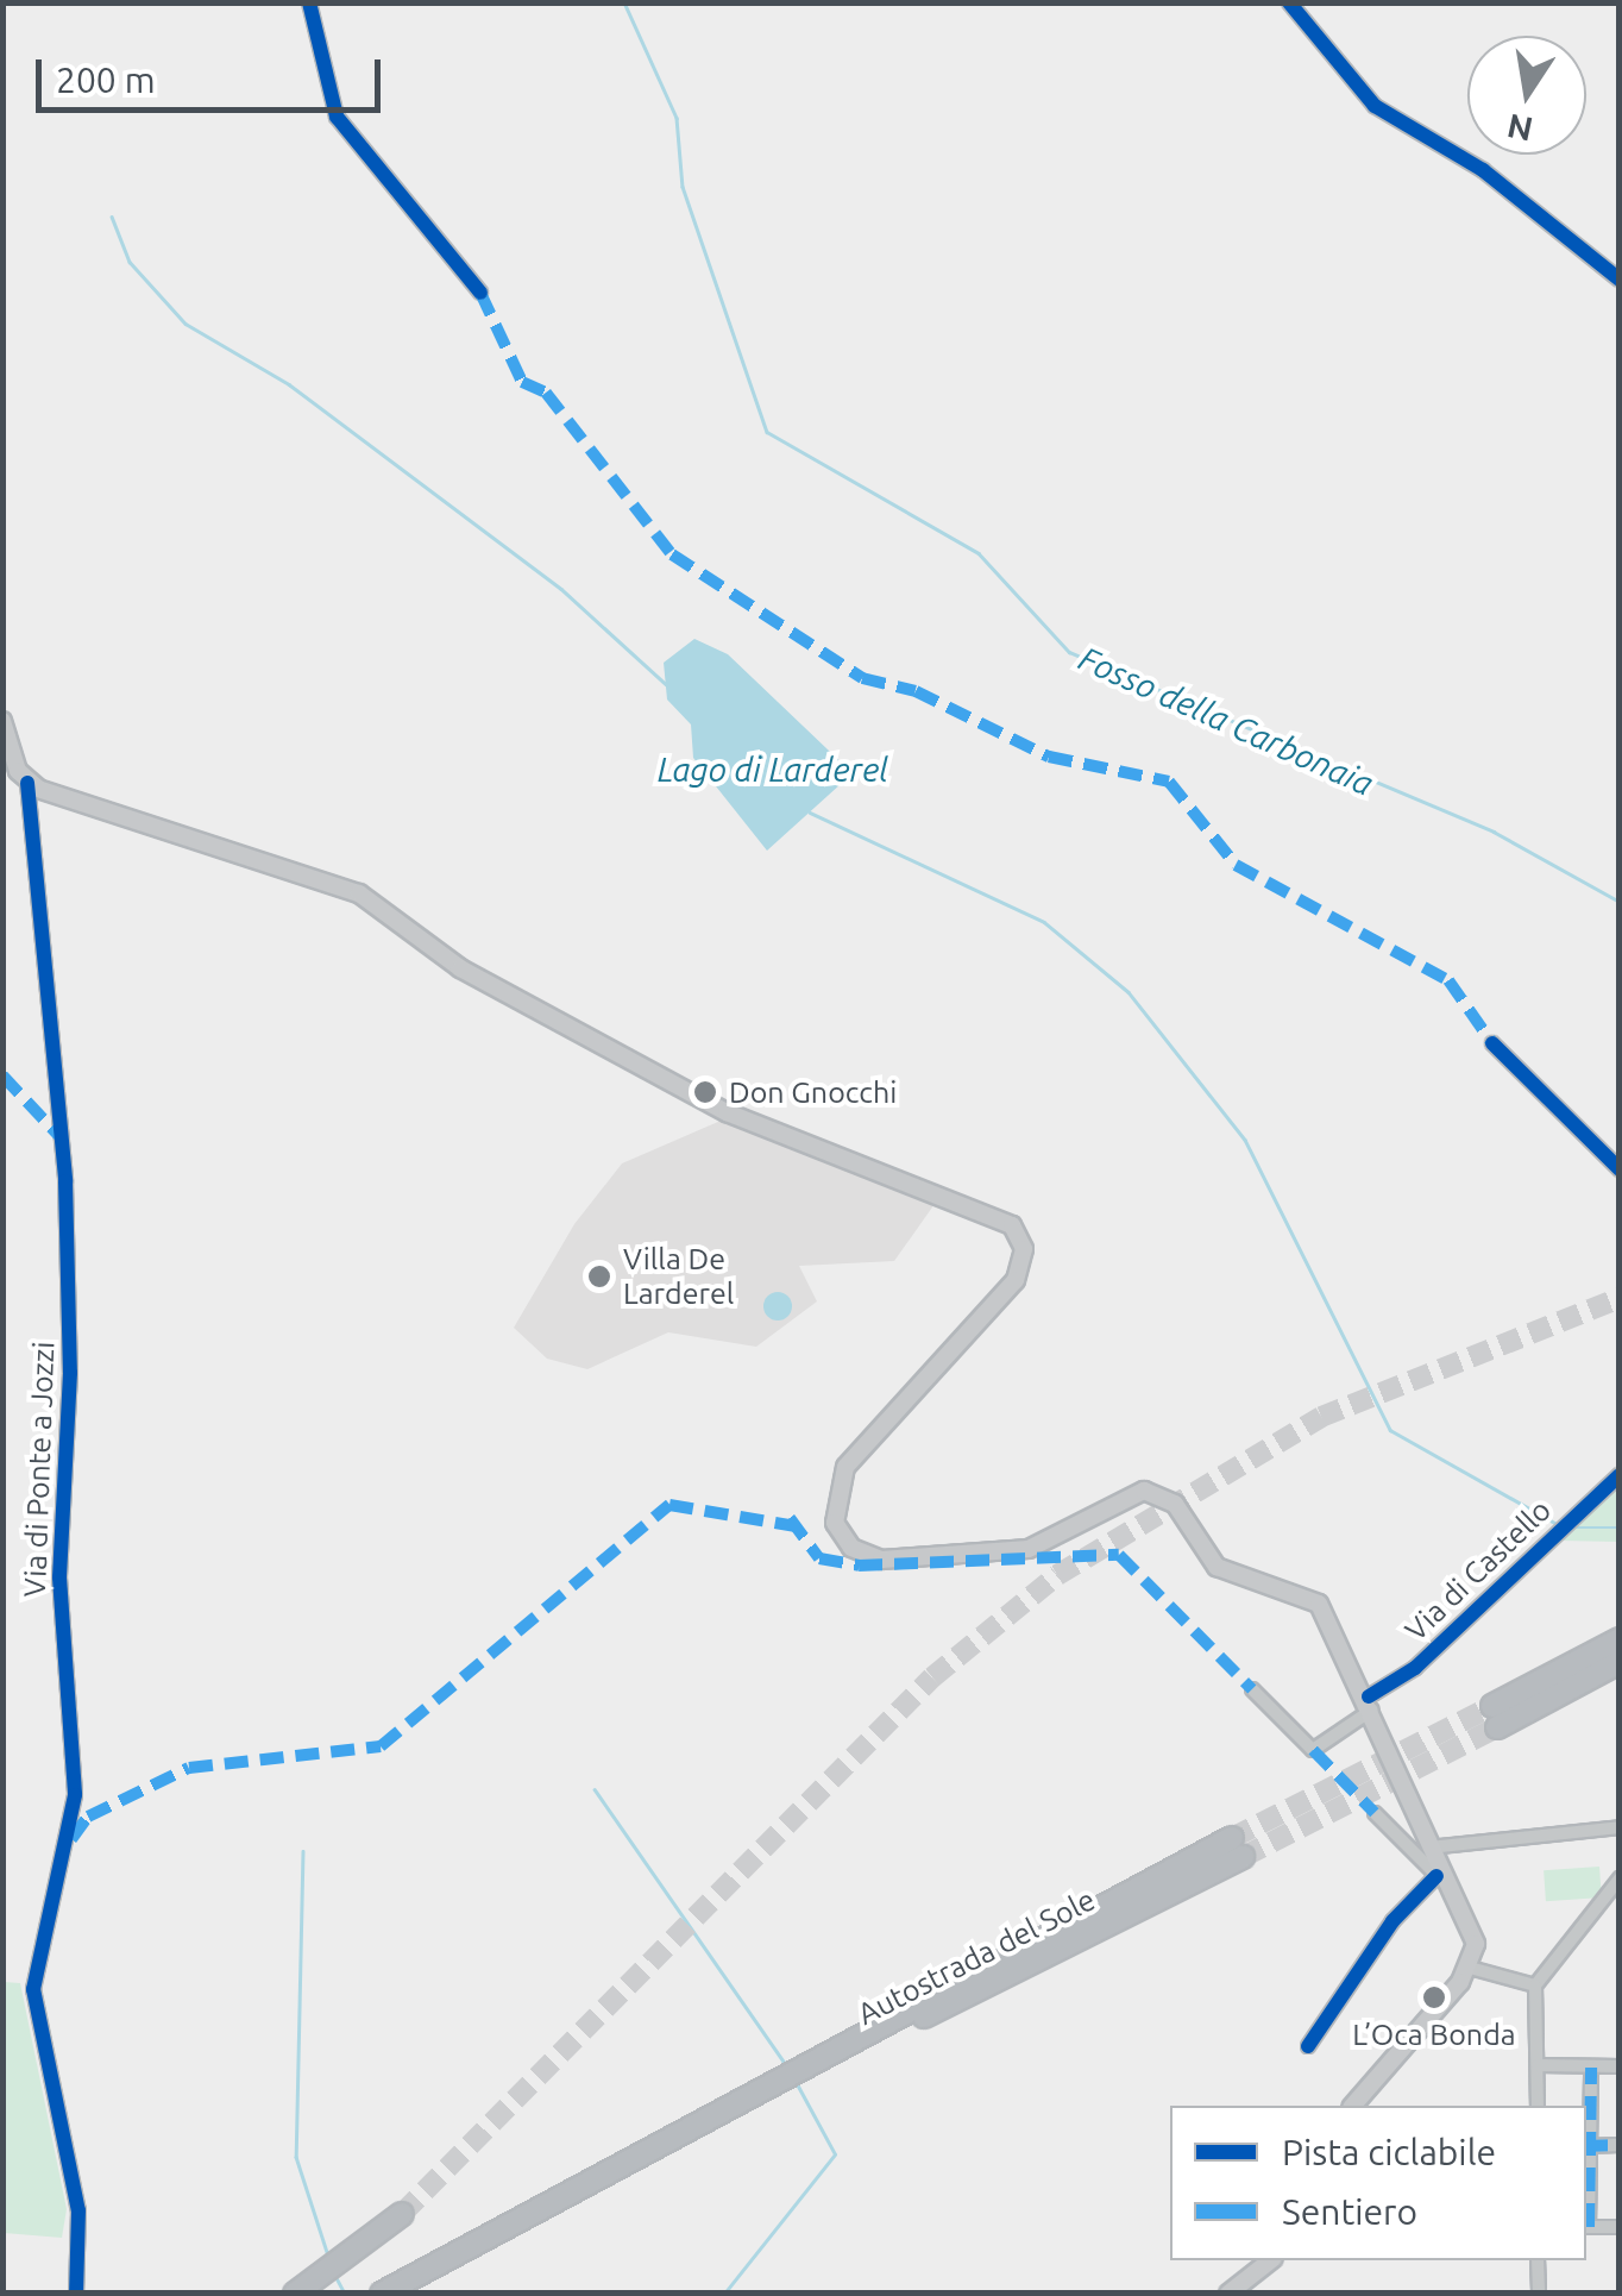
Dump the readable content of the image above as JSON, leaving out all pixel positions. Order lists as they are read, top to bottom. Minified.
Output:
{"streets":{"highway":["Autostrada del Sole"],"street":["Via di Ponte a Jozzi","Via di Castello"]},"water":["Fosso della Carbonaia","Lago di Larderel"],"places":["Don Gnocchi","Villa De Larderel","L’Oca Bonda"],"legend":["Pista ciclabile","Sentiero"],"scale_bar":"200 m","north":"bottom"}
